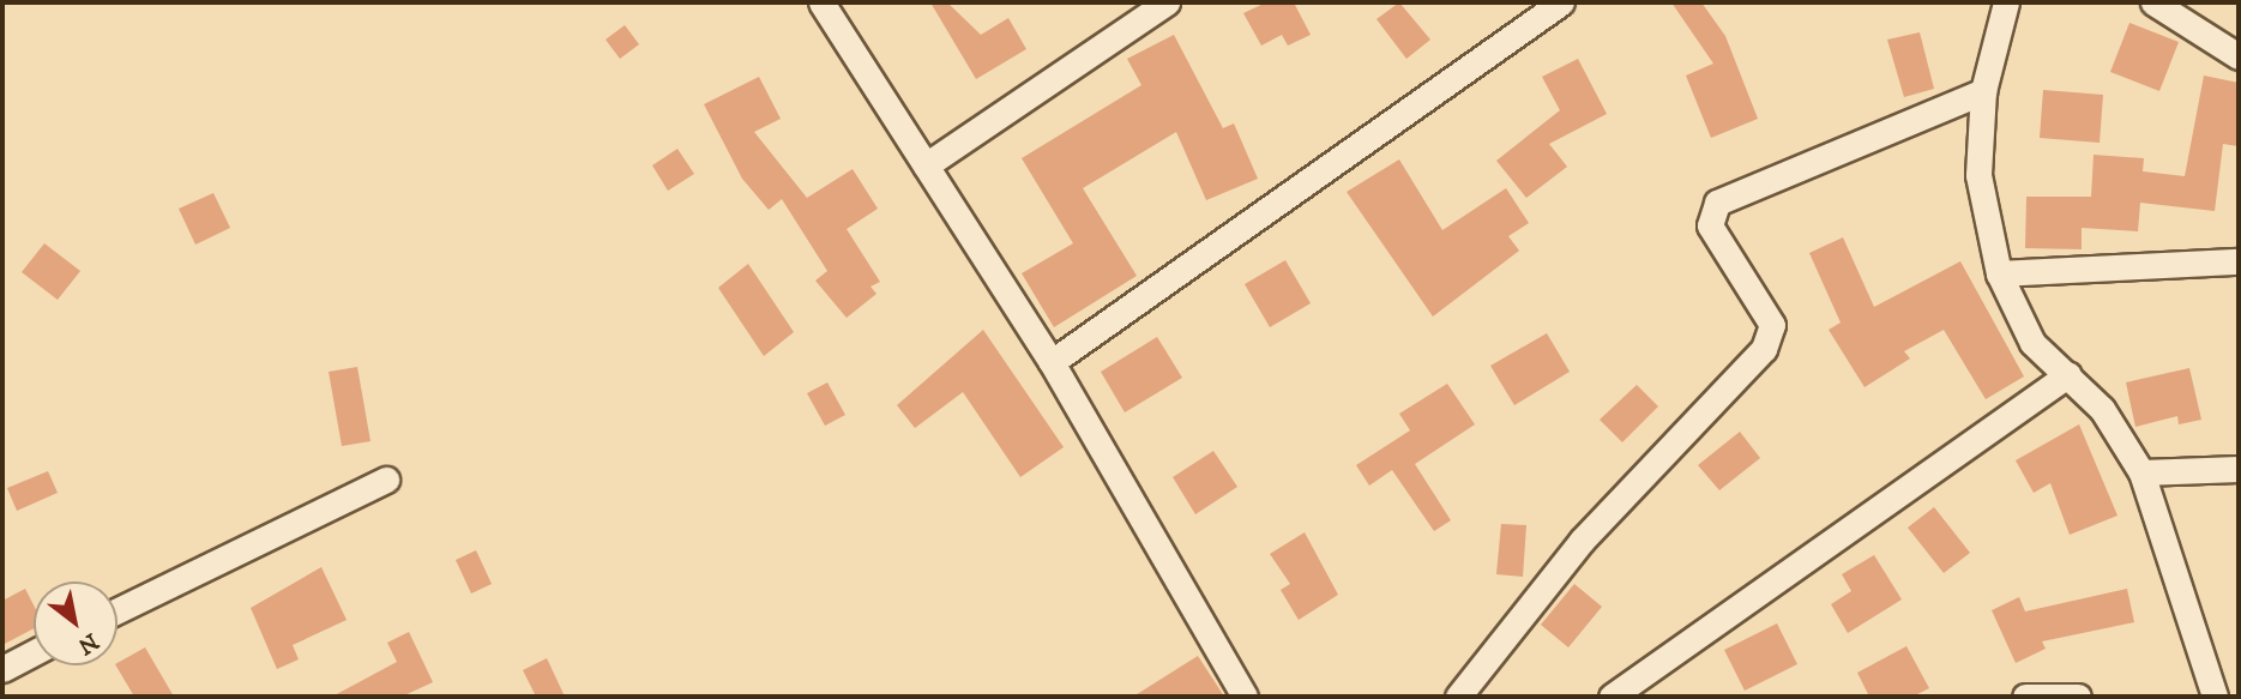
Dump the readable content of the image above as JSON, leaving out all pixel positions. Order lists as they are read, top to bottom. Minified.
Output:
{"north":"bottom right"}
